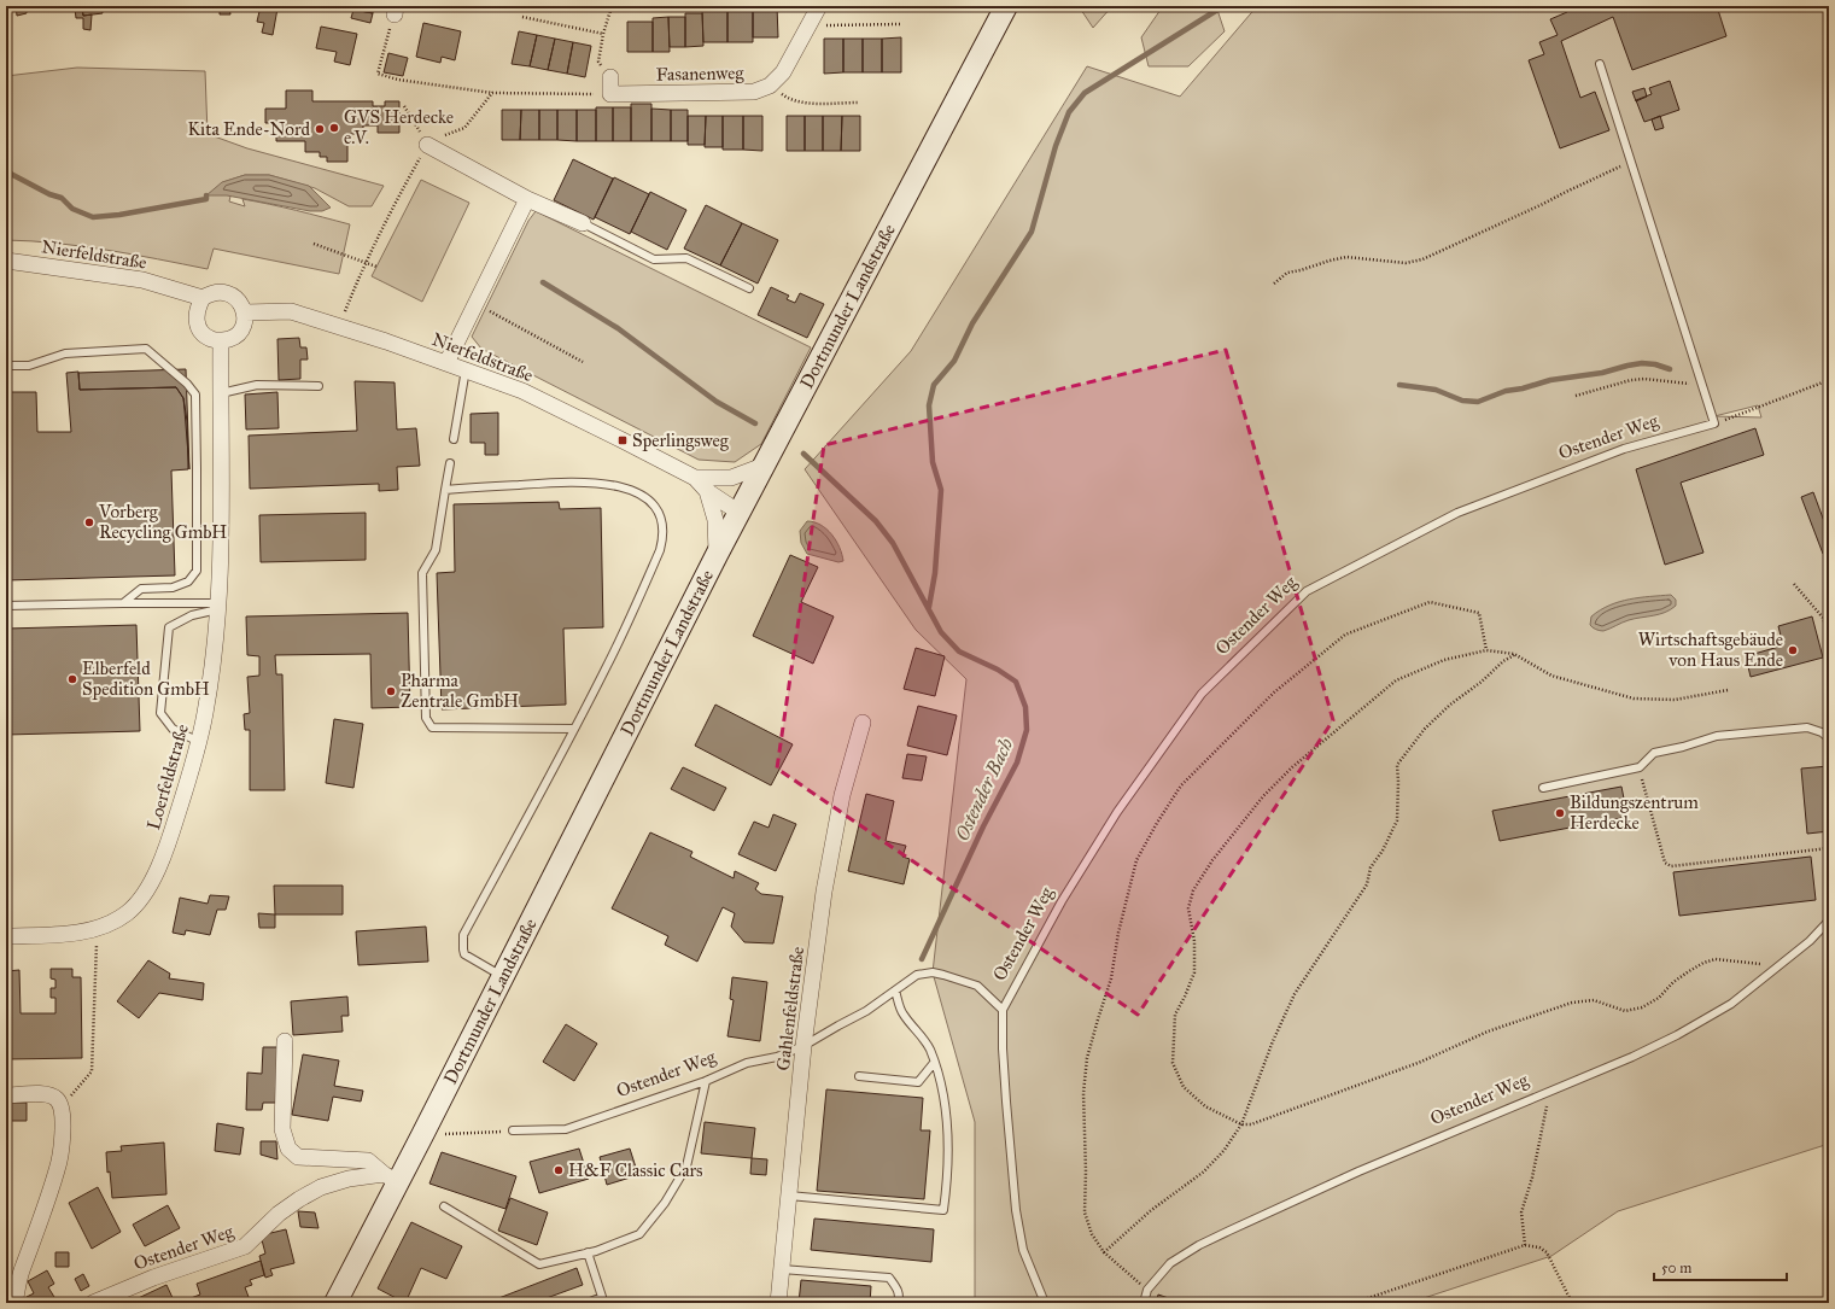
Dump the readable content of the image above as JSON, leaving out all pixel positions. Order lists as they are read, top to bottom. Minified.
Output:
{"streets":{"main road":["Dortmunder Landstraße"],"street":["Fasanenweg","Nierfeldstraße","Ostender Weg","Loerfeldstraße","Gahlenfeldstraße"]},"crossings":[["Nierfeldstraße","Dortmunder Landstraße"],["Nierfeldstraße","Loerfeldstraße"],["Dortmunder Landstraße","Ostender Weg"],["Ostender Weg","Gahlenfeldstraße"]],"water":["Ostender Bach"],"places":{"other":["GVS Herdecke e.V.","Kita Ende-Nord","Vorberg Recycling GmbH","Wirtschaftsgebäude von Haus Ende","Elberfeld Spedition GmbH","Pharma Zentrale GmbH","Bildungszentrum Herdecke","H&F Classic Cars"],"transit":["Sperlingsweg"]},"scale_bar":"50 m"}
